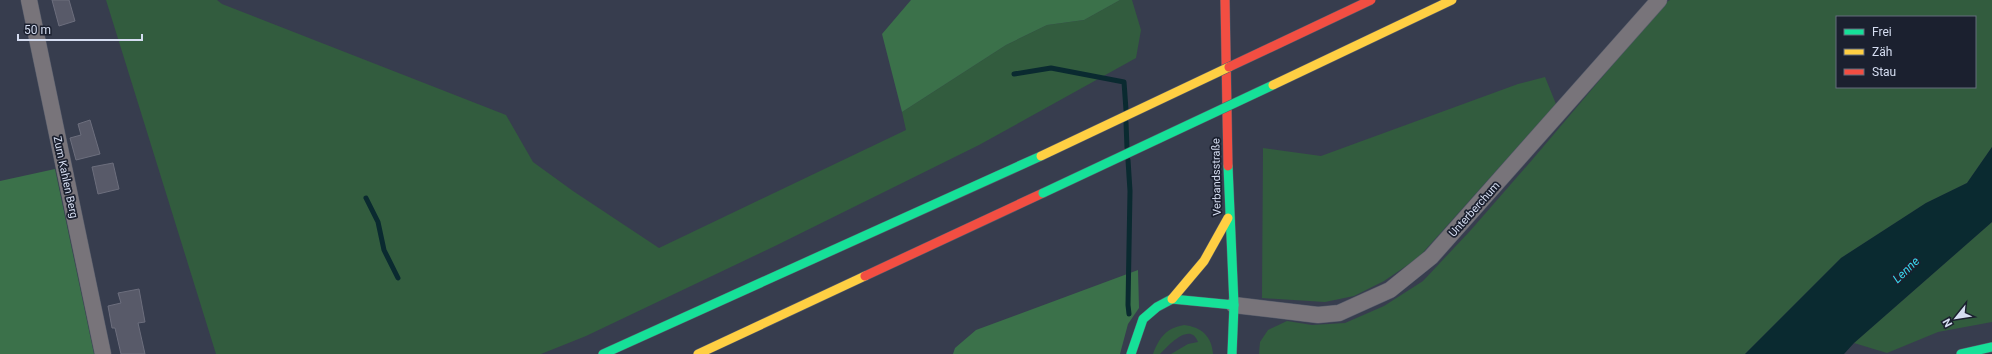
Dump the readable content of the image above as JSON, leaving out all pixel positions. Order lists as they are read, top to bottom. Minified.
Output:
{"streets":{"main road":["Verbandsstraße"],"street":["Zum Kahlen Berg","Unterberchum"]},"crossings":[["Verbandsstraße","Unterberchum"]],"water":["Lenne"],"legend":["Frei","Zäh","Stau"],"scale_bar":"50 m","north":"bottom left"}
